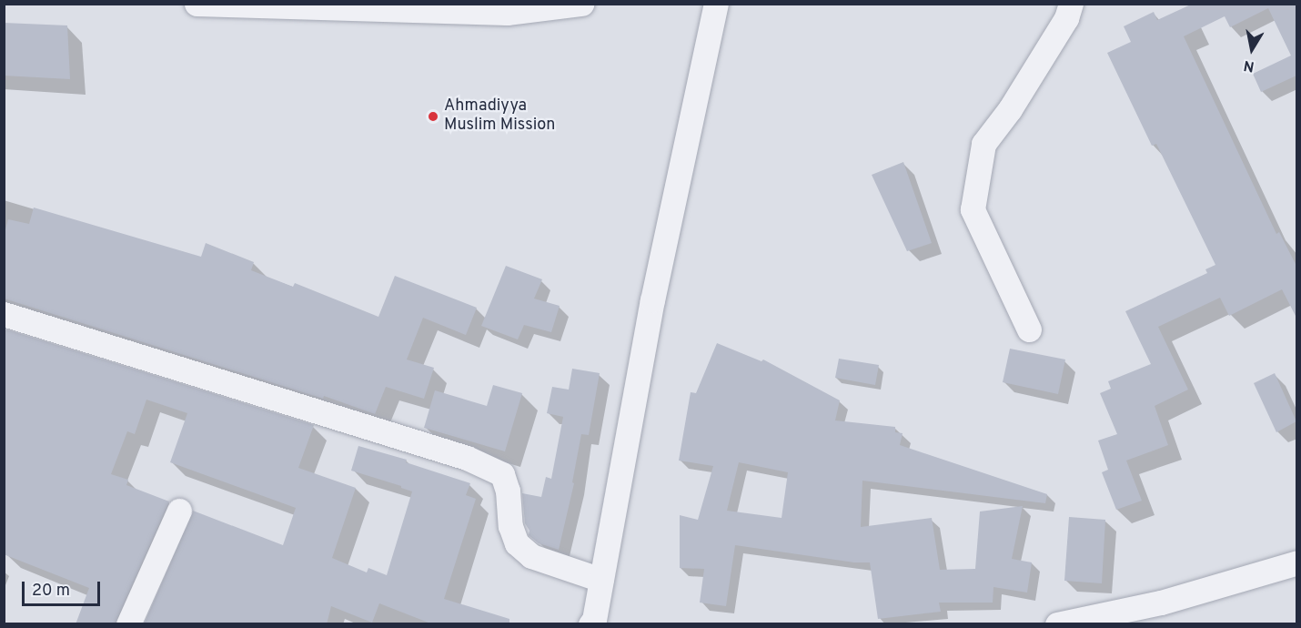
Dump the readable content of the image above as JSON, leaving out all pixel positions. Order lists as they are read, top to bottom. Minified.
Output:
{"places":["Ahmadiyya Muslim Mission"],"scale_bar":"20 m","north":"bottom"}
